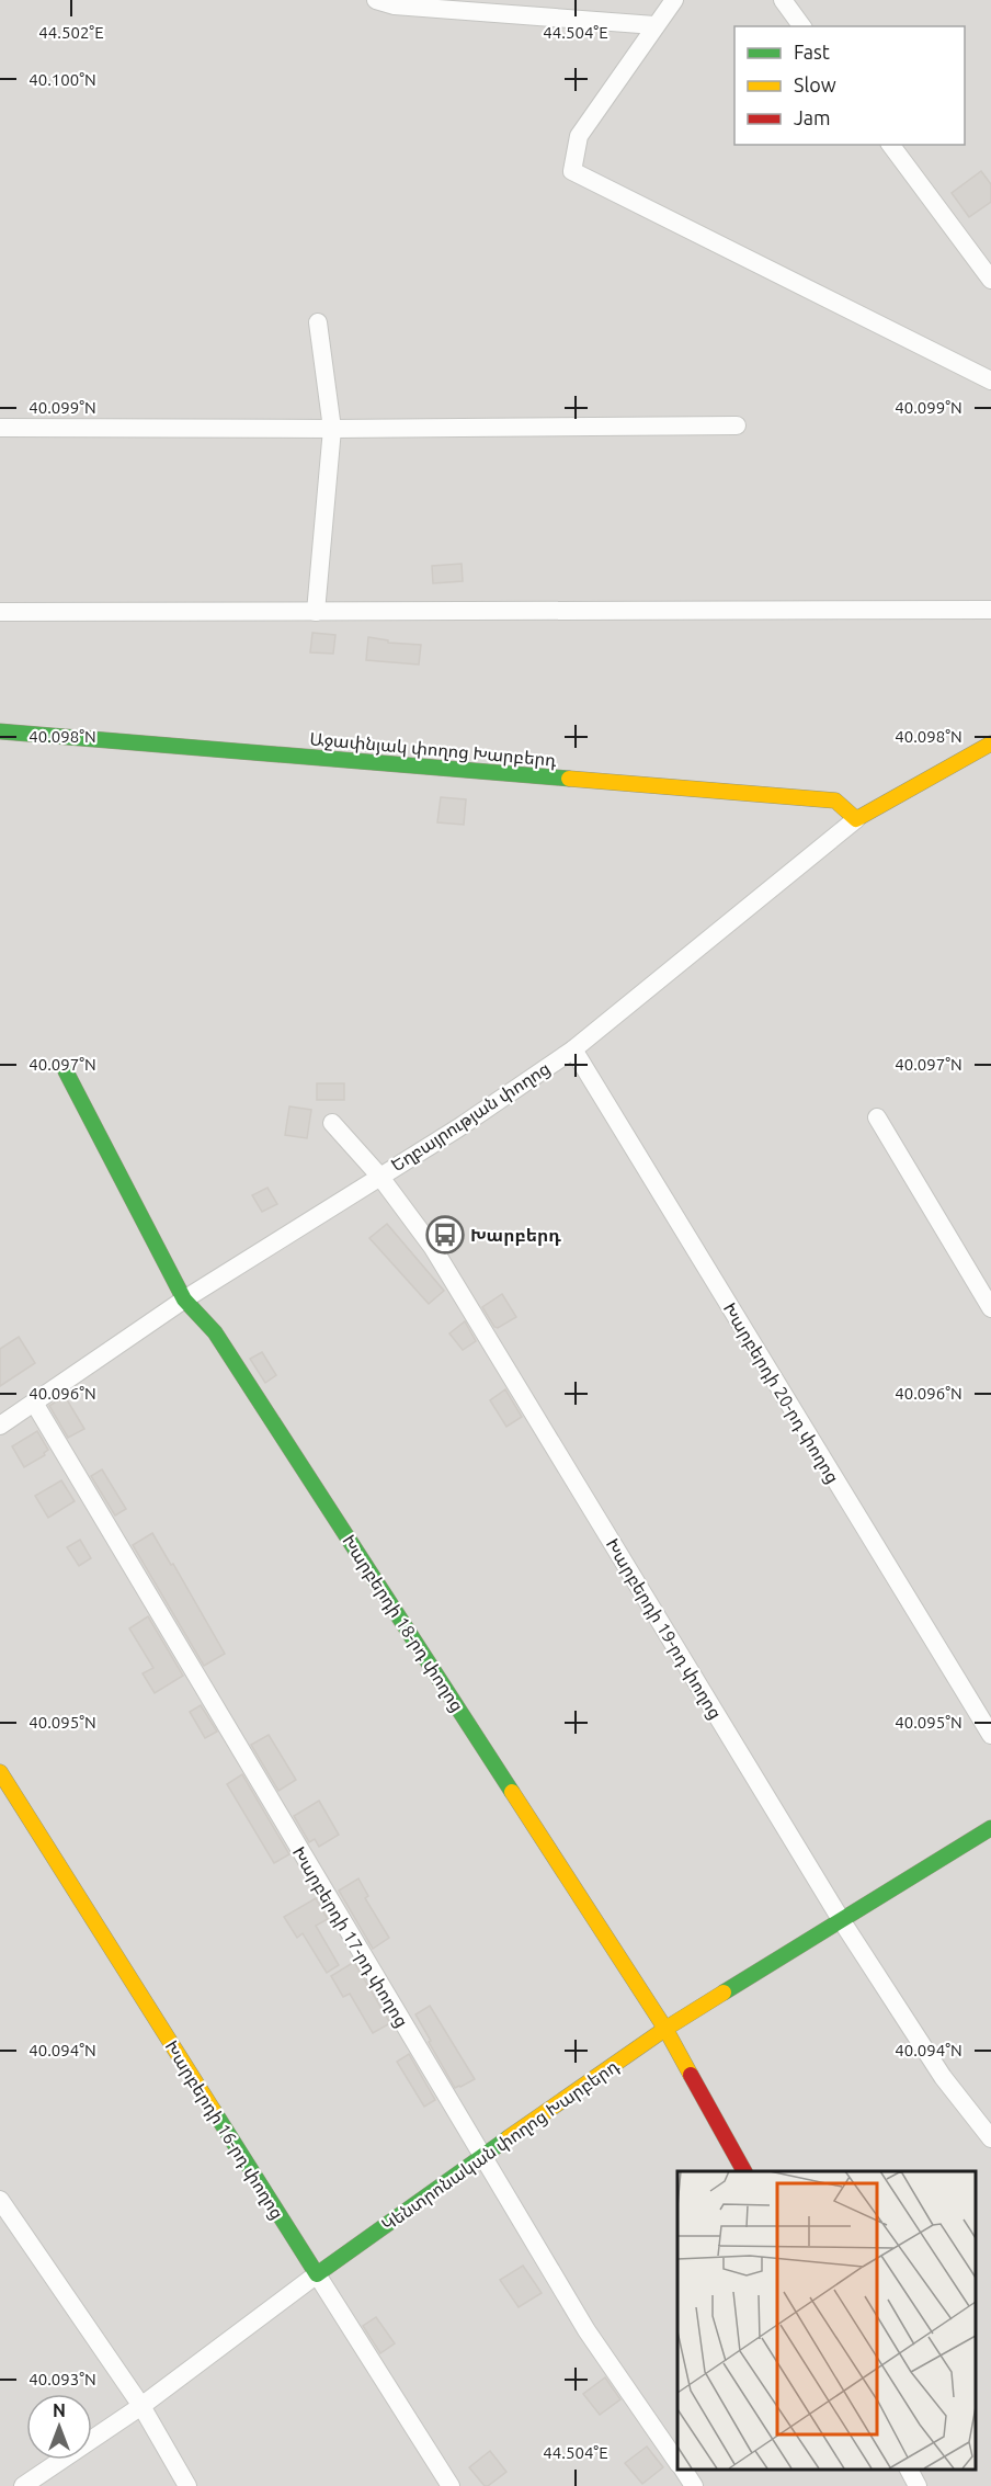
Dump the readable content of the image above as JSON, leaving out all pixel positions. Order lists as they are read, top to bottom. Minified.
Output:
{"streets":{"street":["Աջափնյակ փողոց Խարբերդ","Եղբայրության փողոց","Խարբերդի 20-րդ փողոց","Խարբերդի 18-րդ փողոց","Խարբերդի 19-րդ փողոց","Խարբերդի 17-րդ փողոց","Խարբերդի 16-րդ փողոց","Կենտրոնական փողոց Խարբերդ"]},"crossings":[["Աջափնյակ փողոց Խարբերդ","Եղբայրության փողոց"],["Եղբայրության փողոց","Խարբերդի 20-րդ փողոց"],["Եղբայրության փողոց","Խարբերդի 18-րդ փողոց"],["Եղբայրության փողոց","Խարբերդի 19-րդ փողոց"],["Եղբայրության փողոց","Խարբերդի 17-րդ փողոց"],["Խարբերդի 18-րդ փողոց","Կենտրոնական փողոց Խարբերդ"],["Խարբերդի 19-րդ փողոց","Կենտրոնական փողոց Խարբերդ"],["Խարբերդի 17-րդ փողոց","Կենտրոնական փողոց Խարբերդ"],["Խարբերդի 16-րդ փողոց","Կենտրոնական փողոց Խարբերդ"]],"places":{"bus stop":["Խարբերդ"]},"legend":["Fast","Slow","Jam"],"north":"top","coordinates":["44.502°E","44.504°E","40.100°N","40.099°N","40.098°N","40.097°N","40.096°N","40.095°N","40.094°N","40.093°N"]}
